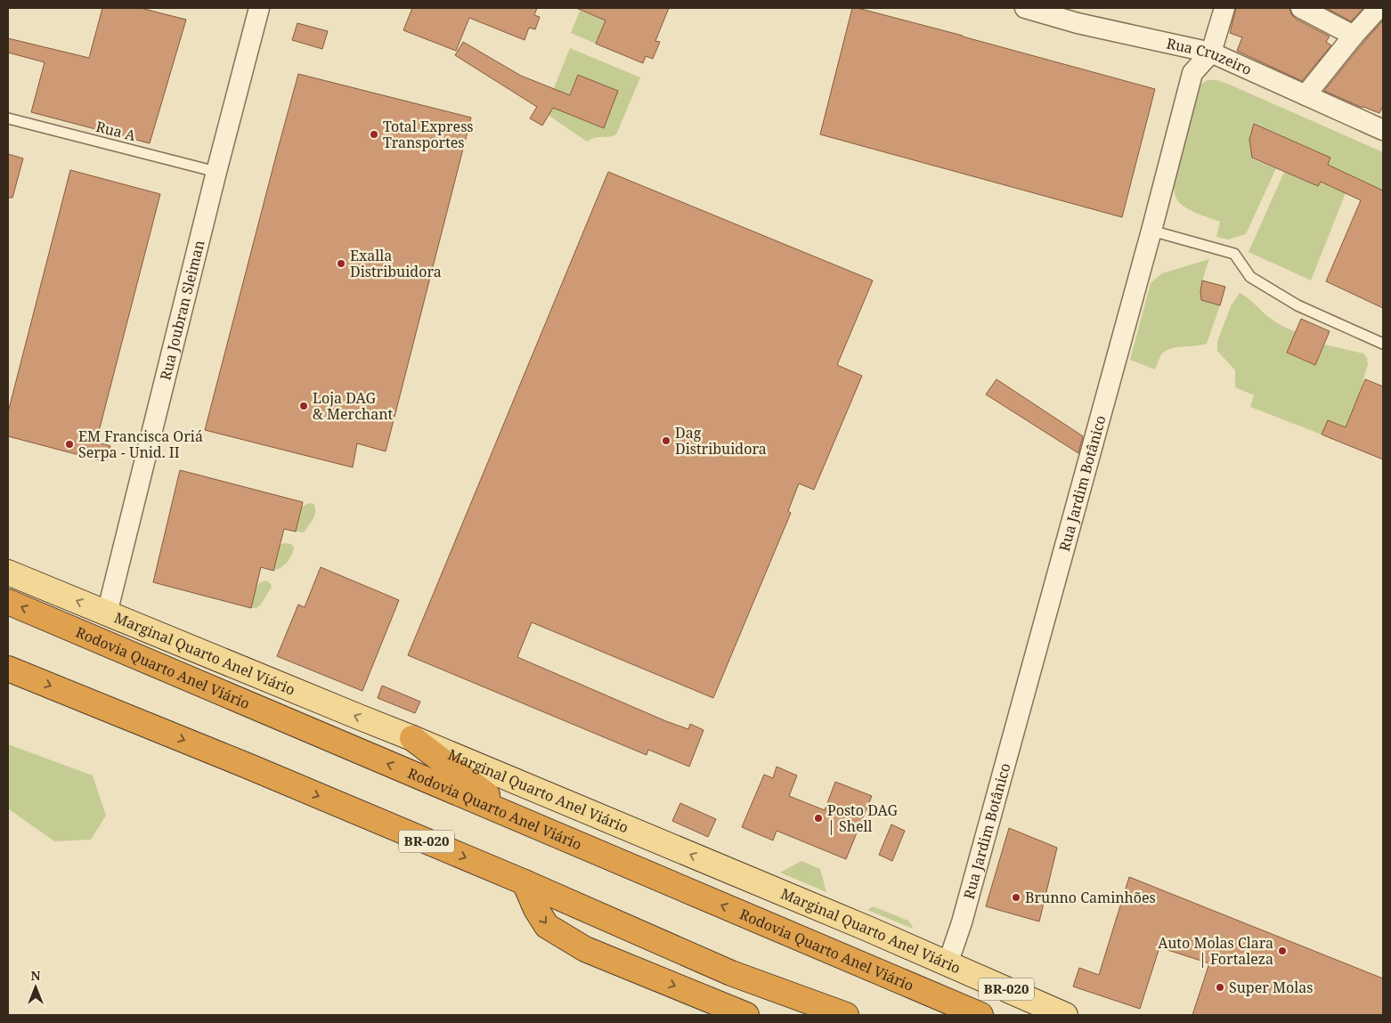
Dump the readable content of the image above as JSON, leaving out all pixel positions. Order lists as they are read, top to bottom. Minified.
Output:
{"streets":{"highway":["Rodovia Quarto Anel Viário","BR-020"],"main road":["Marginal Quarto Anel Viário"],"street":["Rua Cruzeiro","Rua Joubran Sleiman","Rua Jardim Botânico"],"lane":["Rua A"]},"crossings":[["Rua Cruzeiro","Rua Jardim Botânico"],["Rua A","Rua Joubran Sleiman"],["Rua Joubran Sleiman","Marginal Quarto Anel Viário"],["Rua Jardim Botânico","Marginal Quarto Anel Viário"]],"one_way":["Marginal Quarto Anel Viário"],"places":["Total Express Transportes","Exalla Distribuidora","Loja DAG & Merchant","Dag Distribuidora","EM Francisca Oriá Serpa - Unid. II","Posto DAG | Shell","Brunno Caminhões","Auto Molas Clara | Fortaleza","Super Molas"],"north":"top"}
